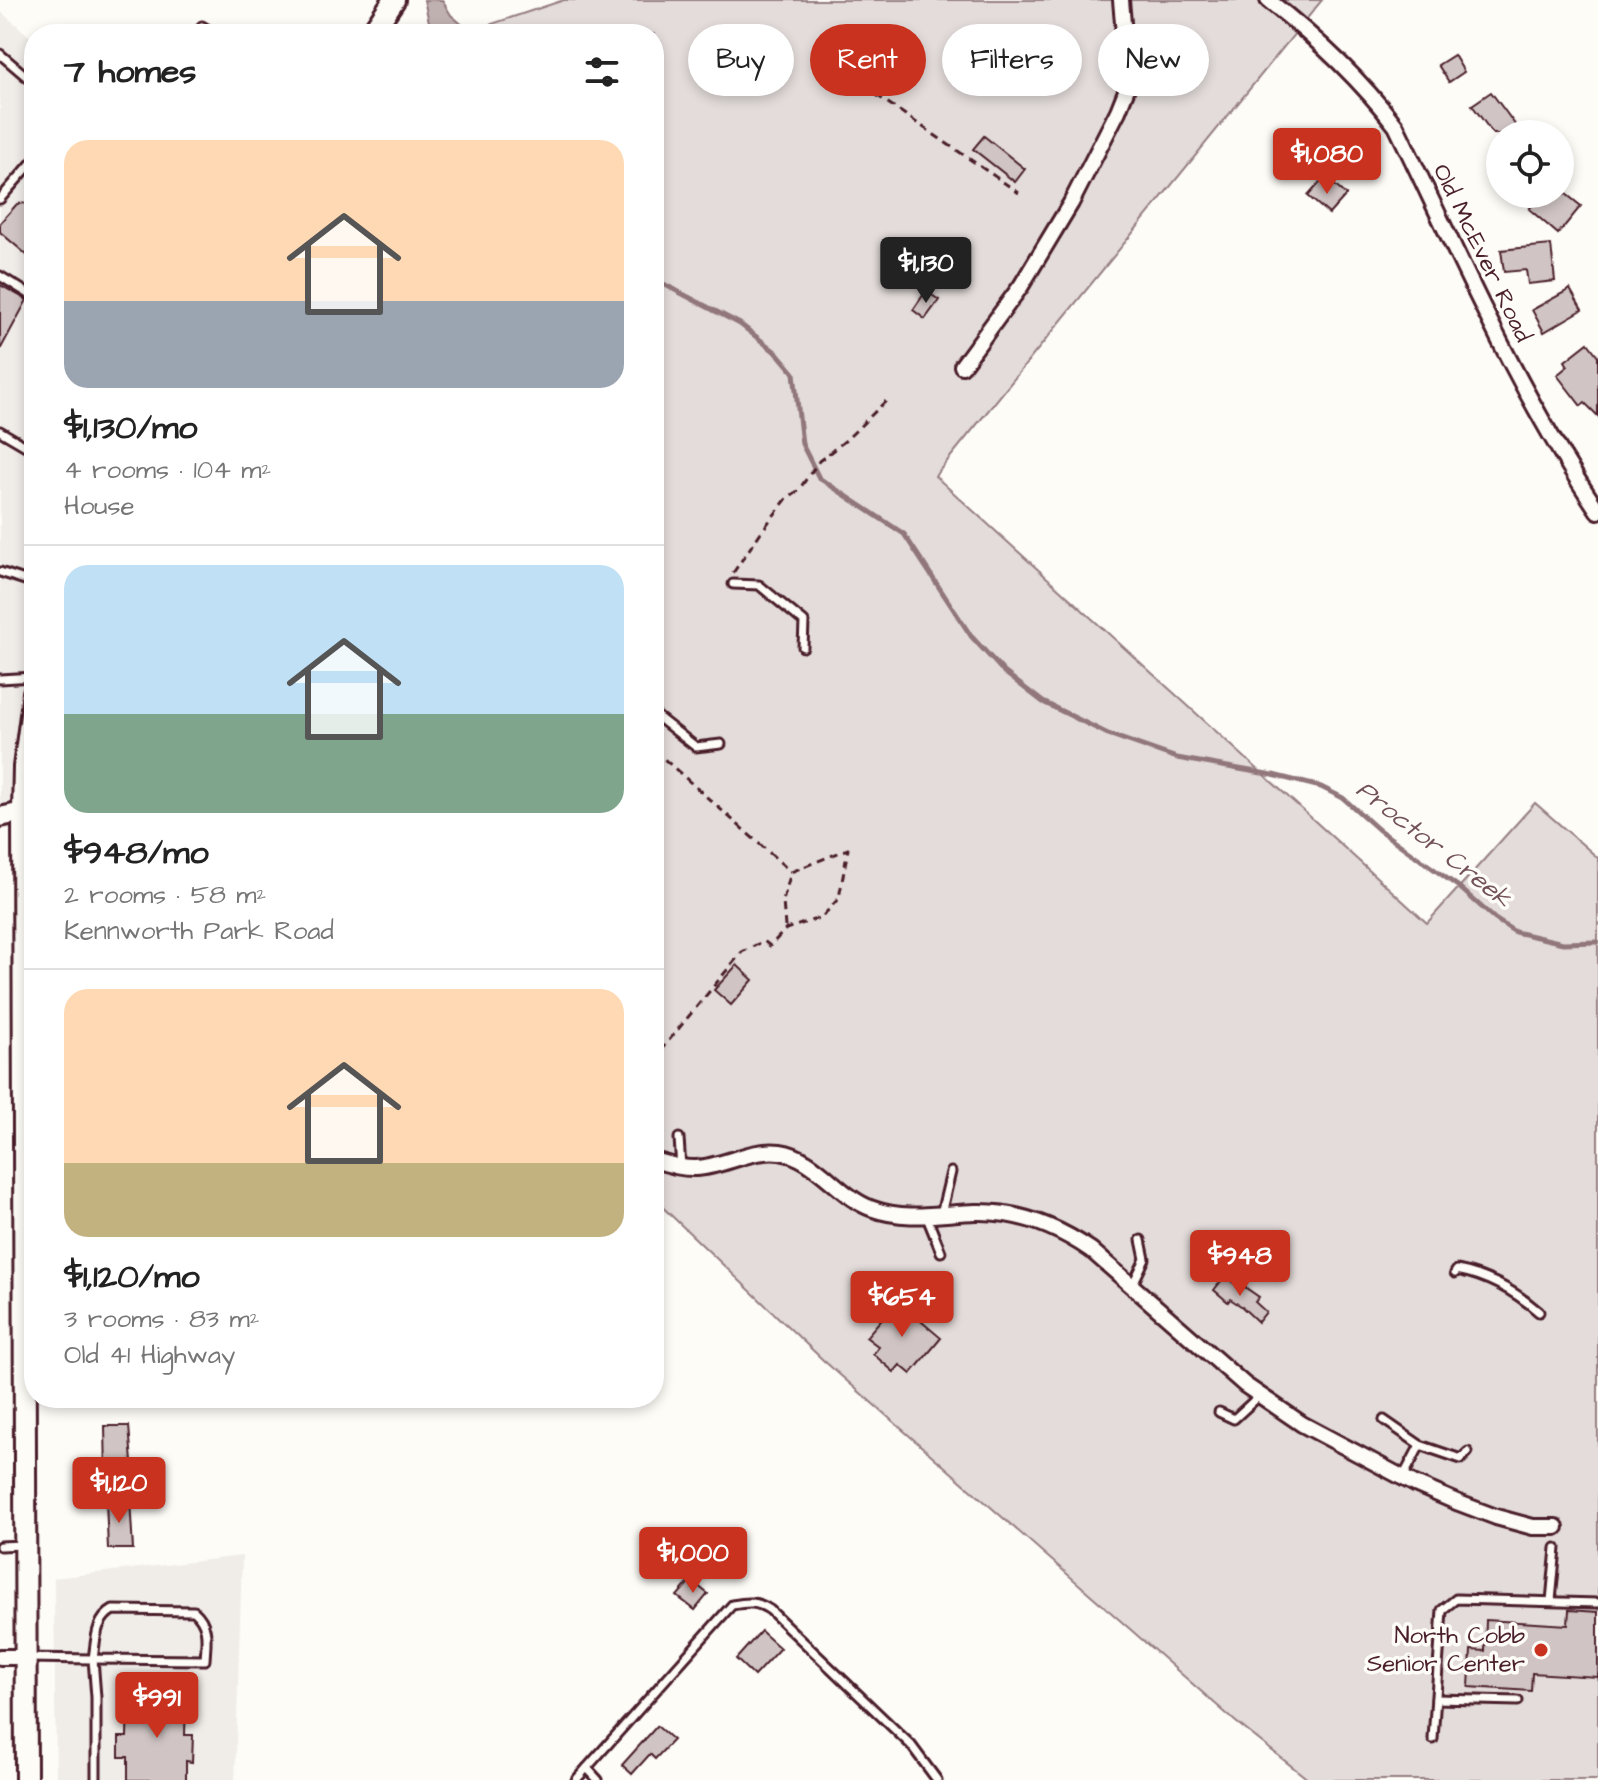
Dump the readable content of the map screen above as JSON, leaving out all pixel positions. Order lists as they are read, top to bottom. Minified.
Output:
{"streets":{"street":["Old McEver Road"]},"water":["Proctor Creek"],"places":["North Cobb Senior Center"],"page":{"chip":["Buy","Rent","Filters","New"],"heading":"7 homes","list":[{"name":"$1,130/mo","note":"4 rooms · 104 m² · House"},{"name":"$948/mo","note":"2 rooms · 58 m² · Kennworth Park Road"},{"name":"$1,120/mo","note":"3 rooms · 83 m² · Old 41 Highway"}],"price":["$1,080","$1,130","$948","$654","$1,120","$1,000","$991"]}}
